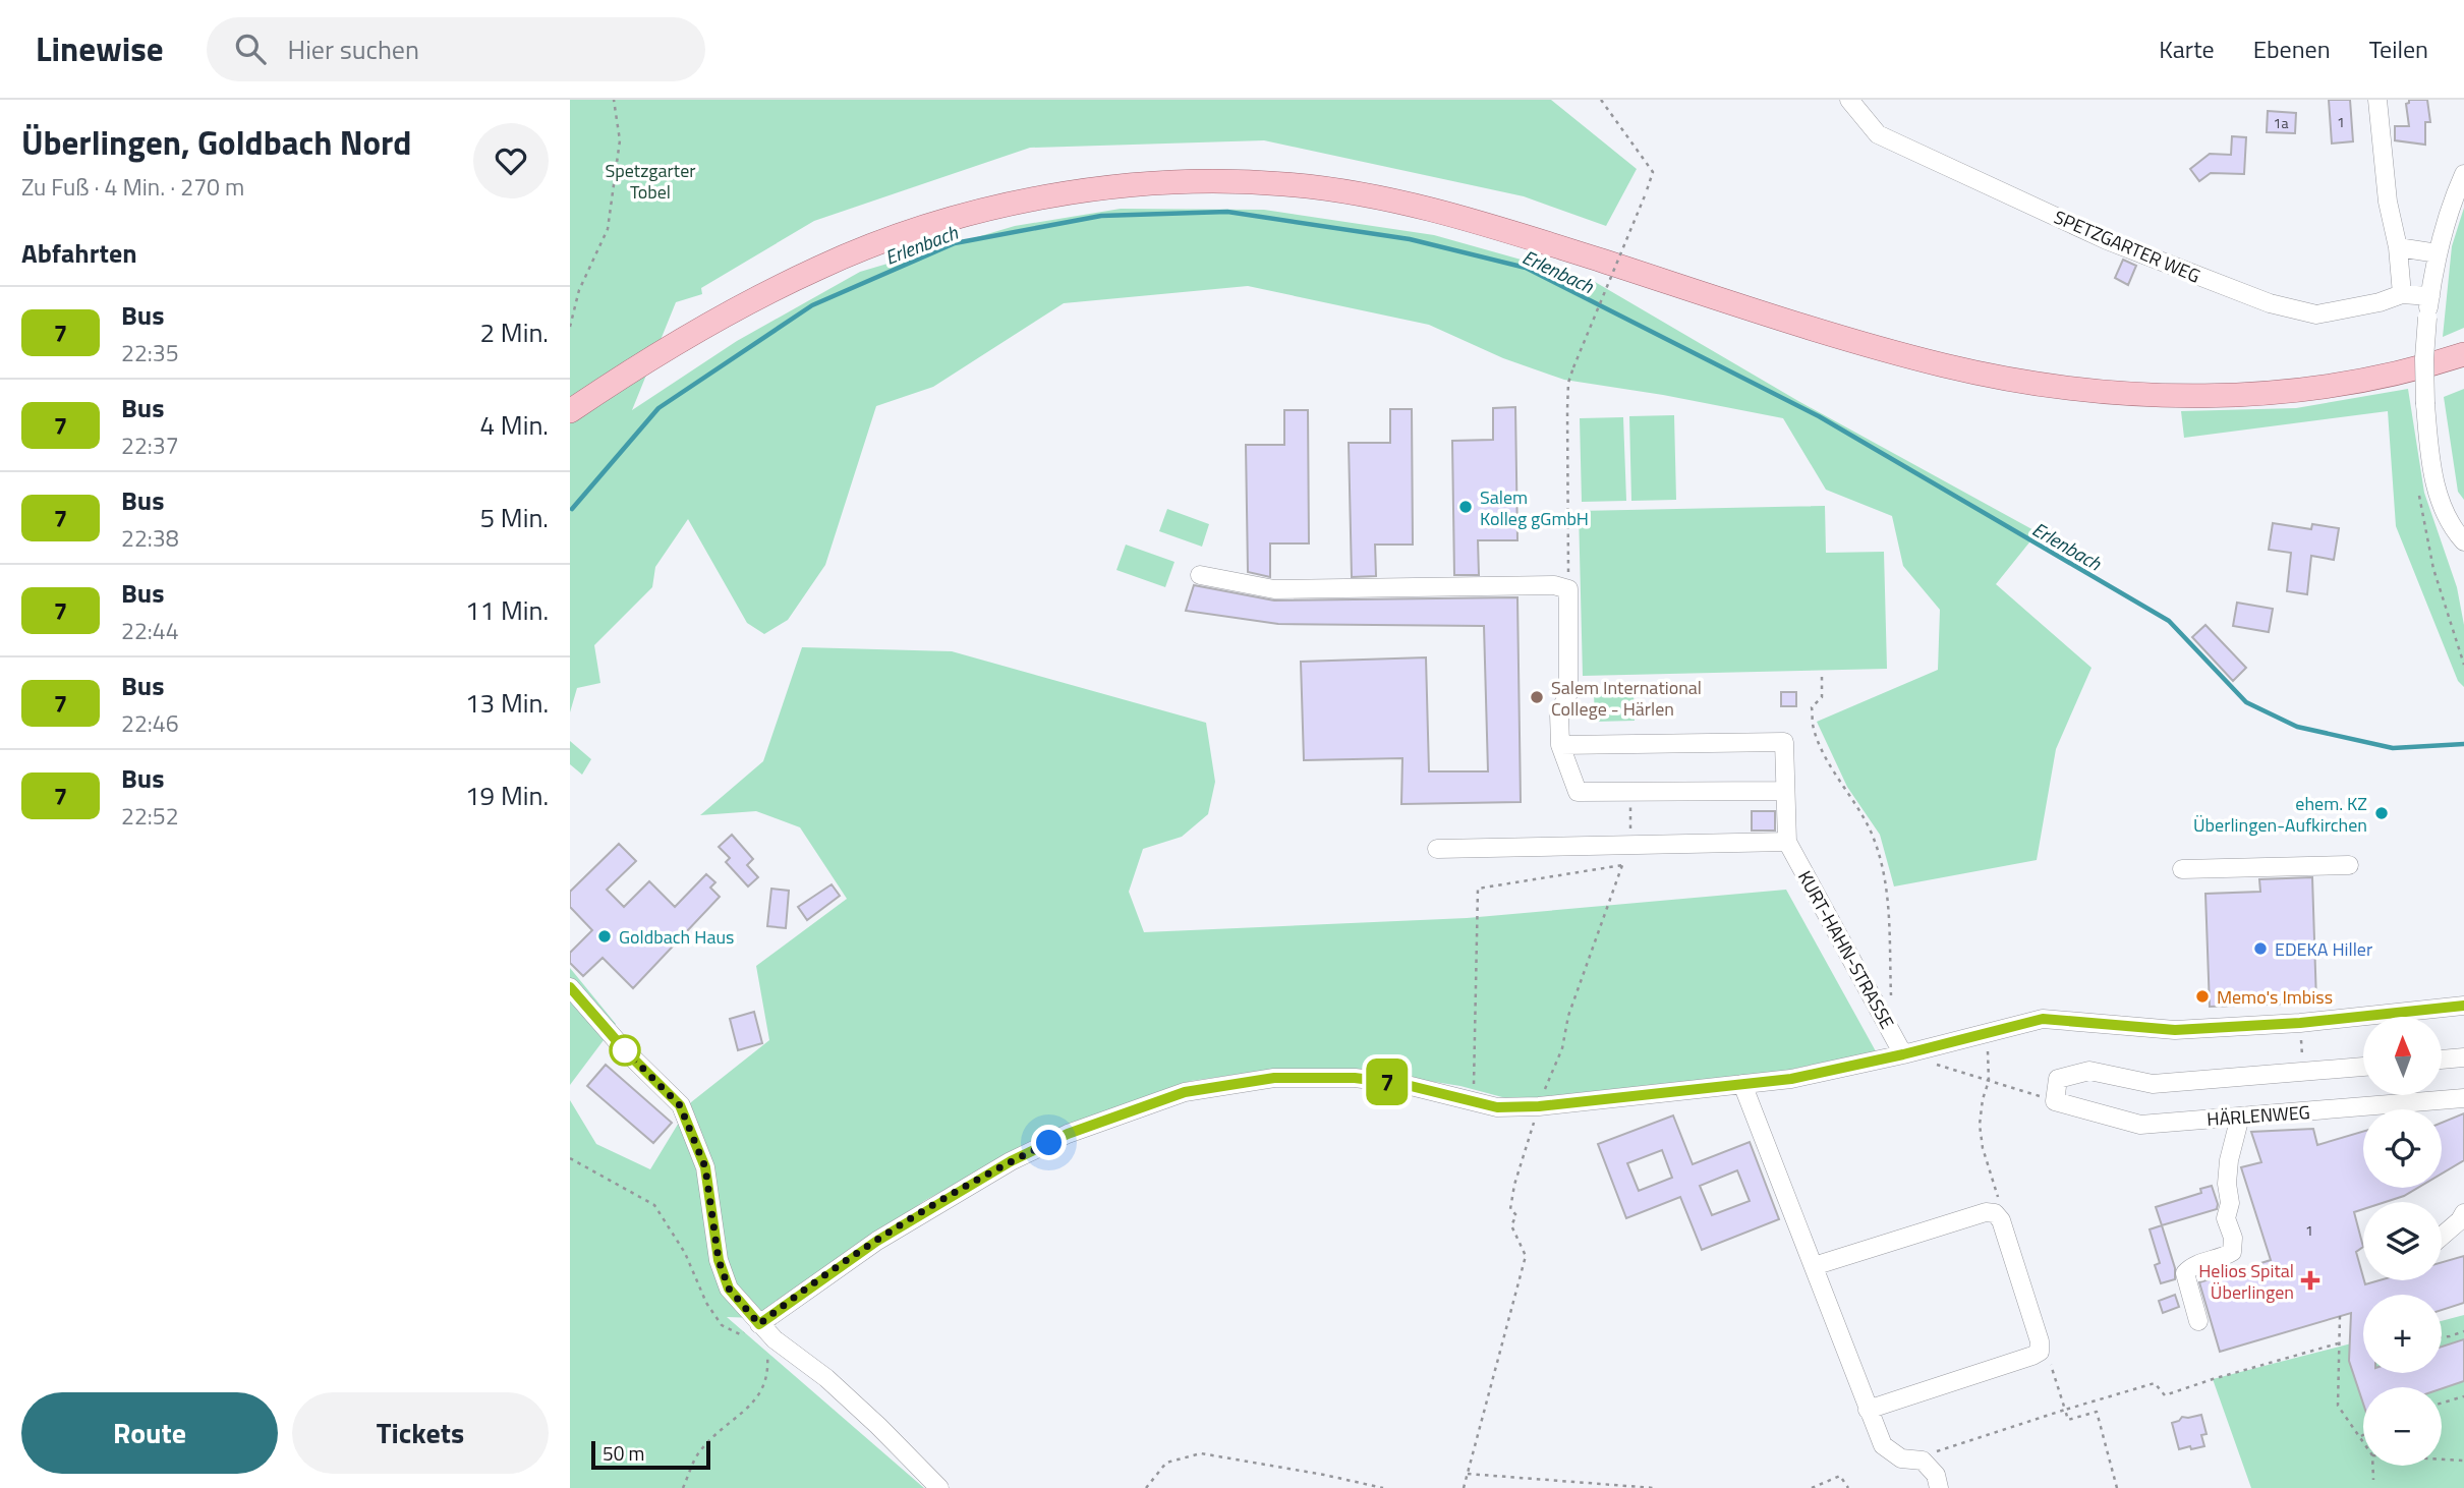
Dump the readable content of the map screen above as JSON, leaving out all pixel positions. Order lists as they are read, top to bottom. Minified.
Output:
{"streets":{"street":["SPETZGARTER WEG","KURT-HAHN-STRASSE","HÄRLENWEG"]},"water":["Erlenbach"],"parks":["Spetzgarter Tobel"],"places":{"other":["Salem Kolleg gGmbH","Salem International College - Härlen","ehem. KZ Überlingen-Aufkirchen","Goldbach Haus","EDEKA Hiller","Memo's Imbiss"],"health":["Helios Spital Überlingen"]},"lines":["bus line 7"],"house_numbers":["1","1a","1"],"scale_bar":"50 m","north":"top","page":{"header":"Linewise","search":"Hier suchen","nav":["Karte","Ebenen","Teilen"],"heading":[["Überlingen, Goldbach Nord","Zu Fuß · 4 Min. · 270 m"],"Abfahrten"],"on_map":"7","list":[{"mark":"7","name":"Bus","note":"22:35","value":"2 Min."},{"mark":"7","name":"Bus","note":"22:37","value":"4 Min."},{"mark":"7","name":"Bus","note":"22:38","value":"5 Min."},{"mark":"7","name":"Bus","note":"22:44","value":"11 Min."},{"mark":"7","name":"Bus","note":"22:46","value":"13 Min."},{"mark":"7","name":"Bus","note":"22:52","value":"19 Min."}],"map_buttons":["+","−"],"buttons":["Route","Tickets"],"scale":"50 m"}}
